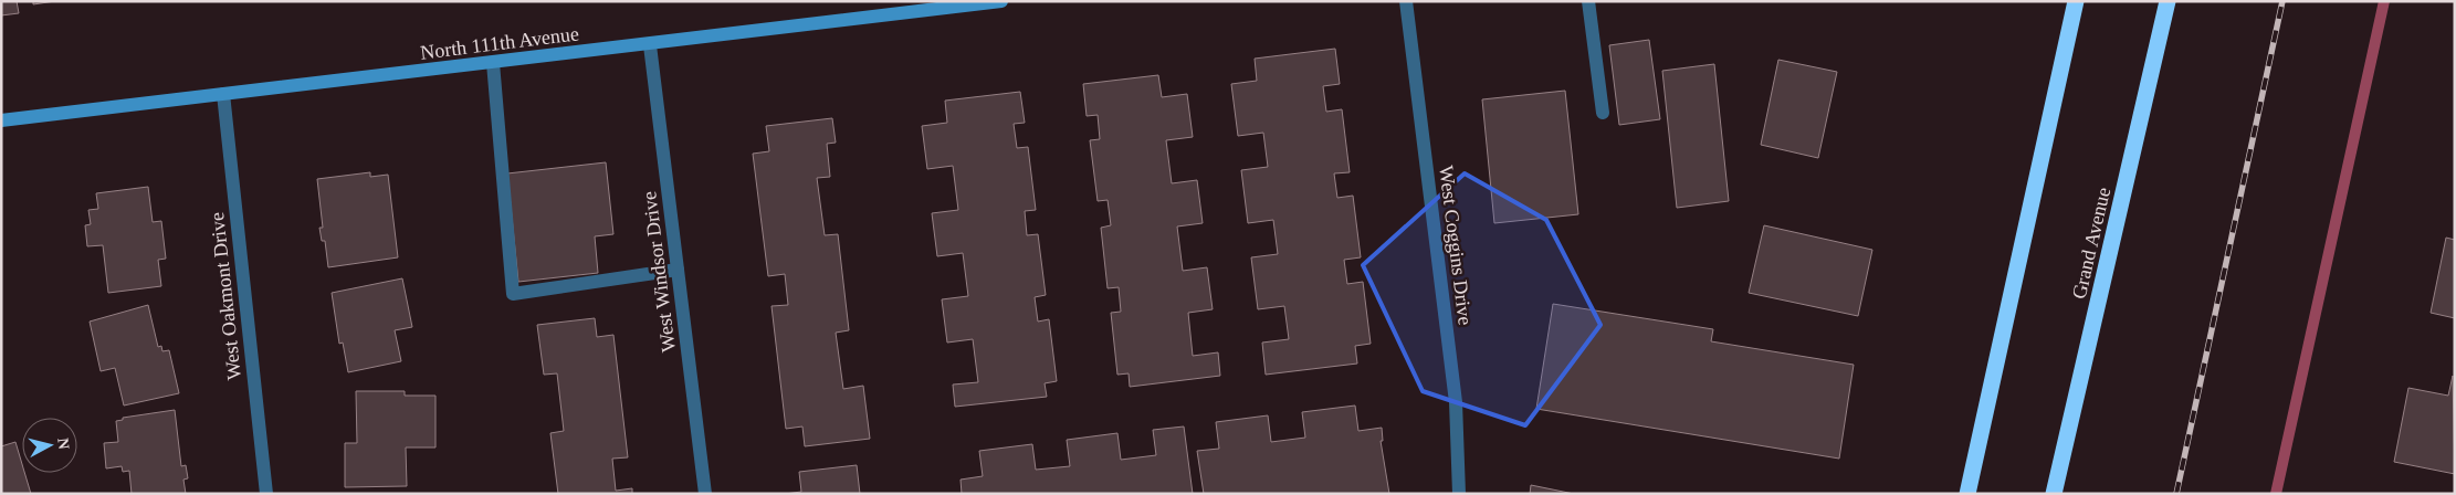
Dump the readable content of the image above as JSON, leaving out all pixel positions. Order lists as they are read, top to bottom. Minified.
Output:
{"streets":{"highway":["Grand Avenue"],"street":["North 111th Avenue","West Coggins Drive","West Windsor Drive","West Oakmont Drive"]},"crossings":[["North 111th Avenue","West Windsor Drive"],["North 111th Avenue","West Oakmont Drive"]],"north":"right"}
